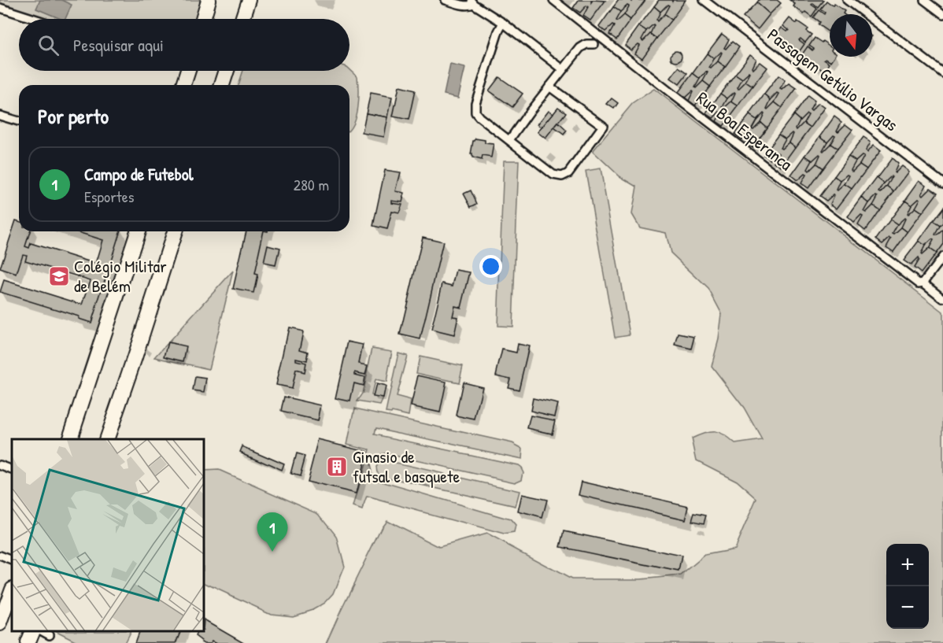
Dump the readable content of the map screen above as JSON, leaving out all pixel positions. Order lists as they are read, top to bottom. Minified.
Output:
{"streets":{"street":["Passagem Getúlio Vargas","Rua Boa Esperanca"]},"places":{"school or university":["Colégio Militar de Belém"],"building":["Ginasio de futsal e basquete"]},"north":"bottom","page":{"search":"Pesquisar aqui","heading":"Por perto","list":[{"mark":"1","name":"Campo de Futebol","note":"Esportes","value":"280 m"}],"pins":"1","map_buttons":["+","−"]}}
